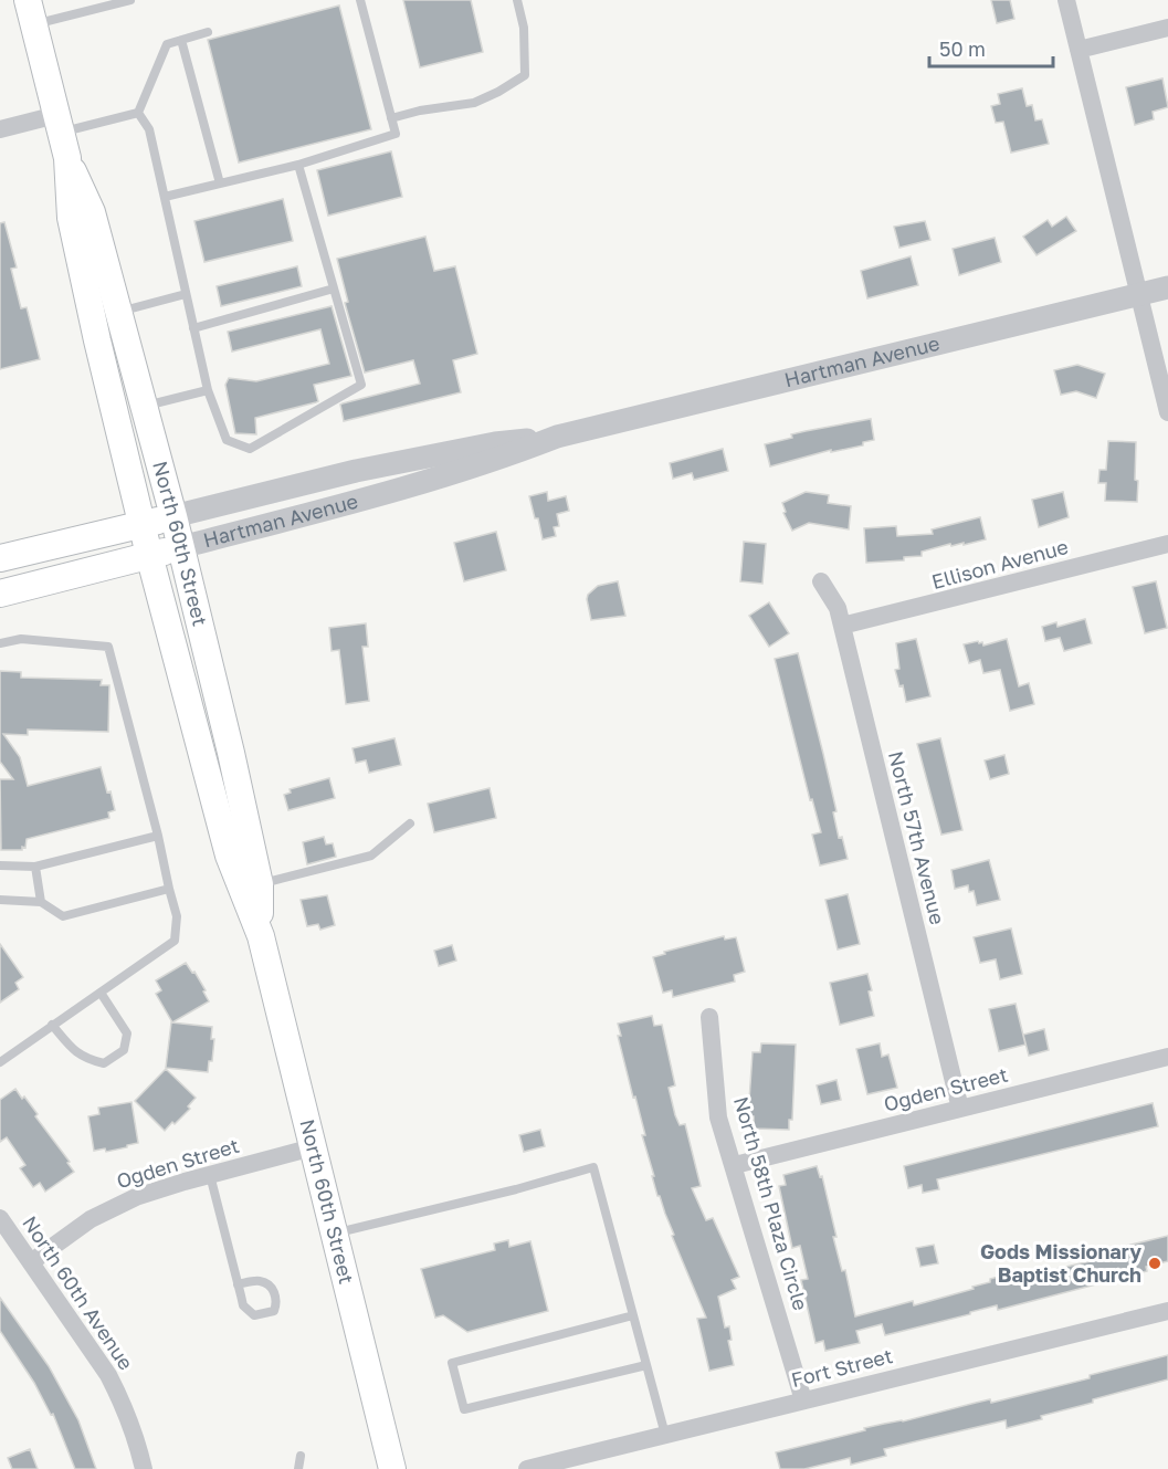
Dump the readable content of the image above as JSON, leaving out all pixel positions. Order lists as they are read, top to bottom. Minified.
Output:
{"streets":{"main road":["Hartman Avenue","North 60th Street"],"street":["Ellison Avenue","North 57th Avenue","Ogden Street","North 58th Plaza Circle","North 60th Avenue","Fort Street"]},"crossings":[["Hartman Avenue","North 60th Street"],["North 60th Street","Ogden Street"],["Ellison Avenue","North 57th Avenue"],["North 57th Avenue","Ogden Street"],["Ogden Street","North 58th Plaza Circle"],["Ogden Street","North 60th Avenue"],["North 58th Plaza Circle","Fort Street"]],"places":["Gods Missionary Baptist Church"],"scale_bar":"50 m"}
